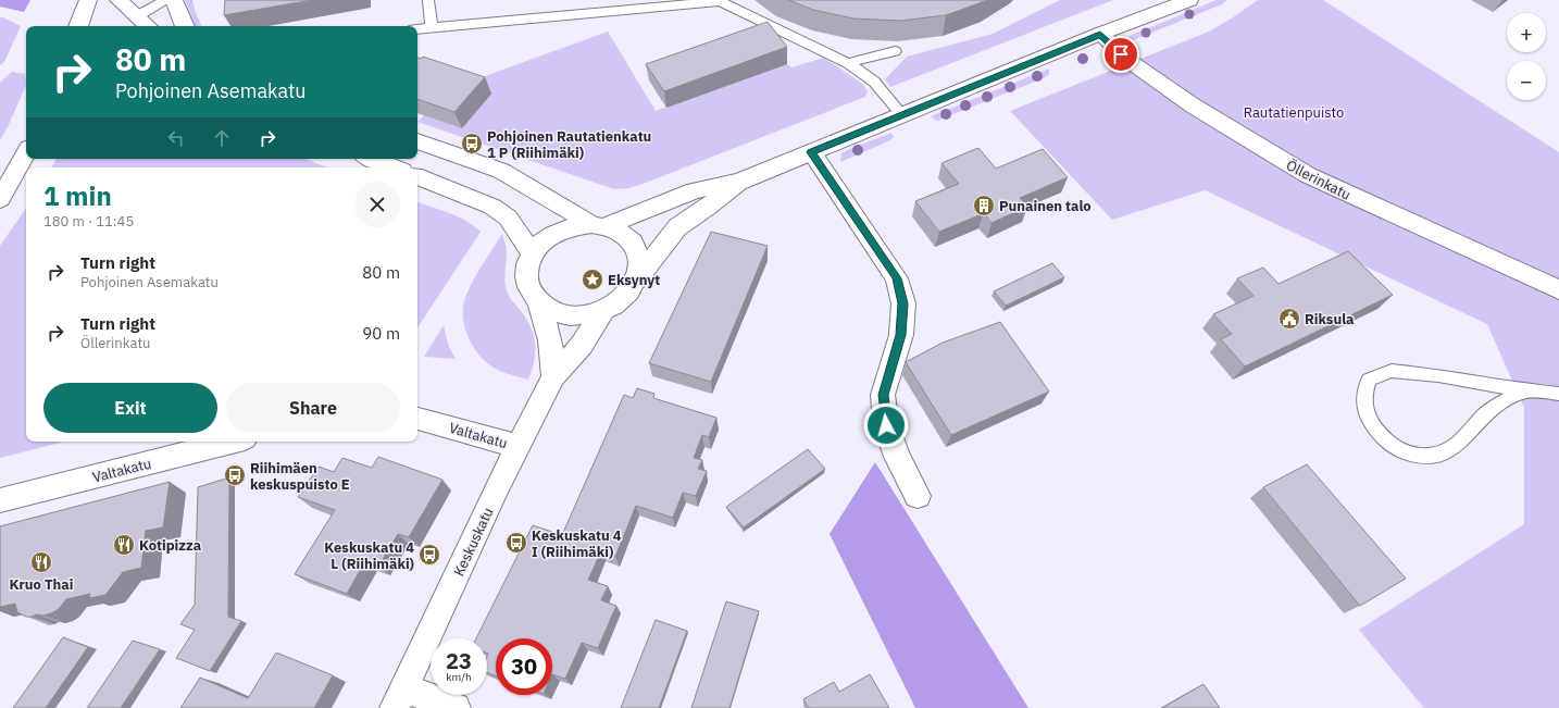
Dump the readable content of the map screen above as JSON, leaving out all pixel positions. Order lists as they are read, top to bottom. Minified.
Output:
{"streets":{"street":["Öllerinkatu","Valtakatu","Keskuskatu"]},"crossings":[["Valtakatu","Keskuskatu"]],"parks":["Rautatienpuisto"],"places":{"bus stop":["Pohjoinen Rautatienkatu 1 P (Riihimäki)","Riihimäen keskuspuisto E","Keskuskatu 4 I (Riihimäki)","Keskuskatu 4 L (Riihimäki)"],"building":["Punainen talo"],"place":["Eksynyt"],"public building":["Riksula"],"restaurant":["Kotipizza","Kruo Thai"]},"page":{"map_buttons":["+","−"],"turn":["80 m","Pohjoinen Asemakatu"],"heading":["1 min","180 m · 11:45"],"list":[{"name":"Turn right","note":"Pohjoinen Asemakatu","value":"80 m"},{"name":"Turn right","note":"Öllerinkatu","value":"90 m"}],"buttons":["Exit","Share"],"speed":"23 km/h","limit":"30"}}
